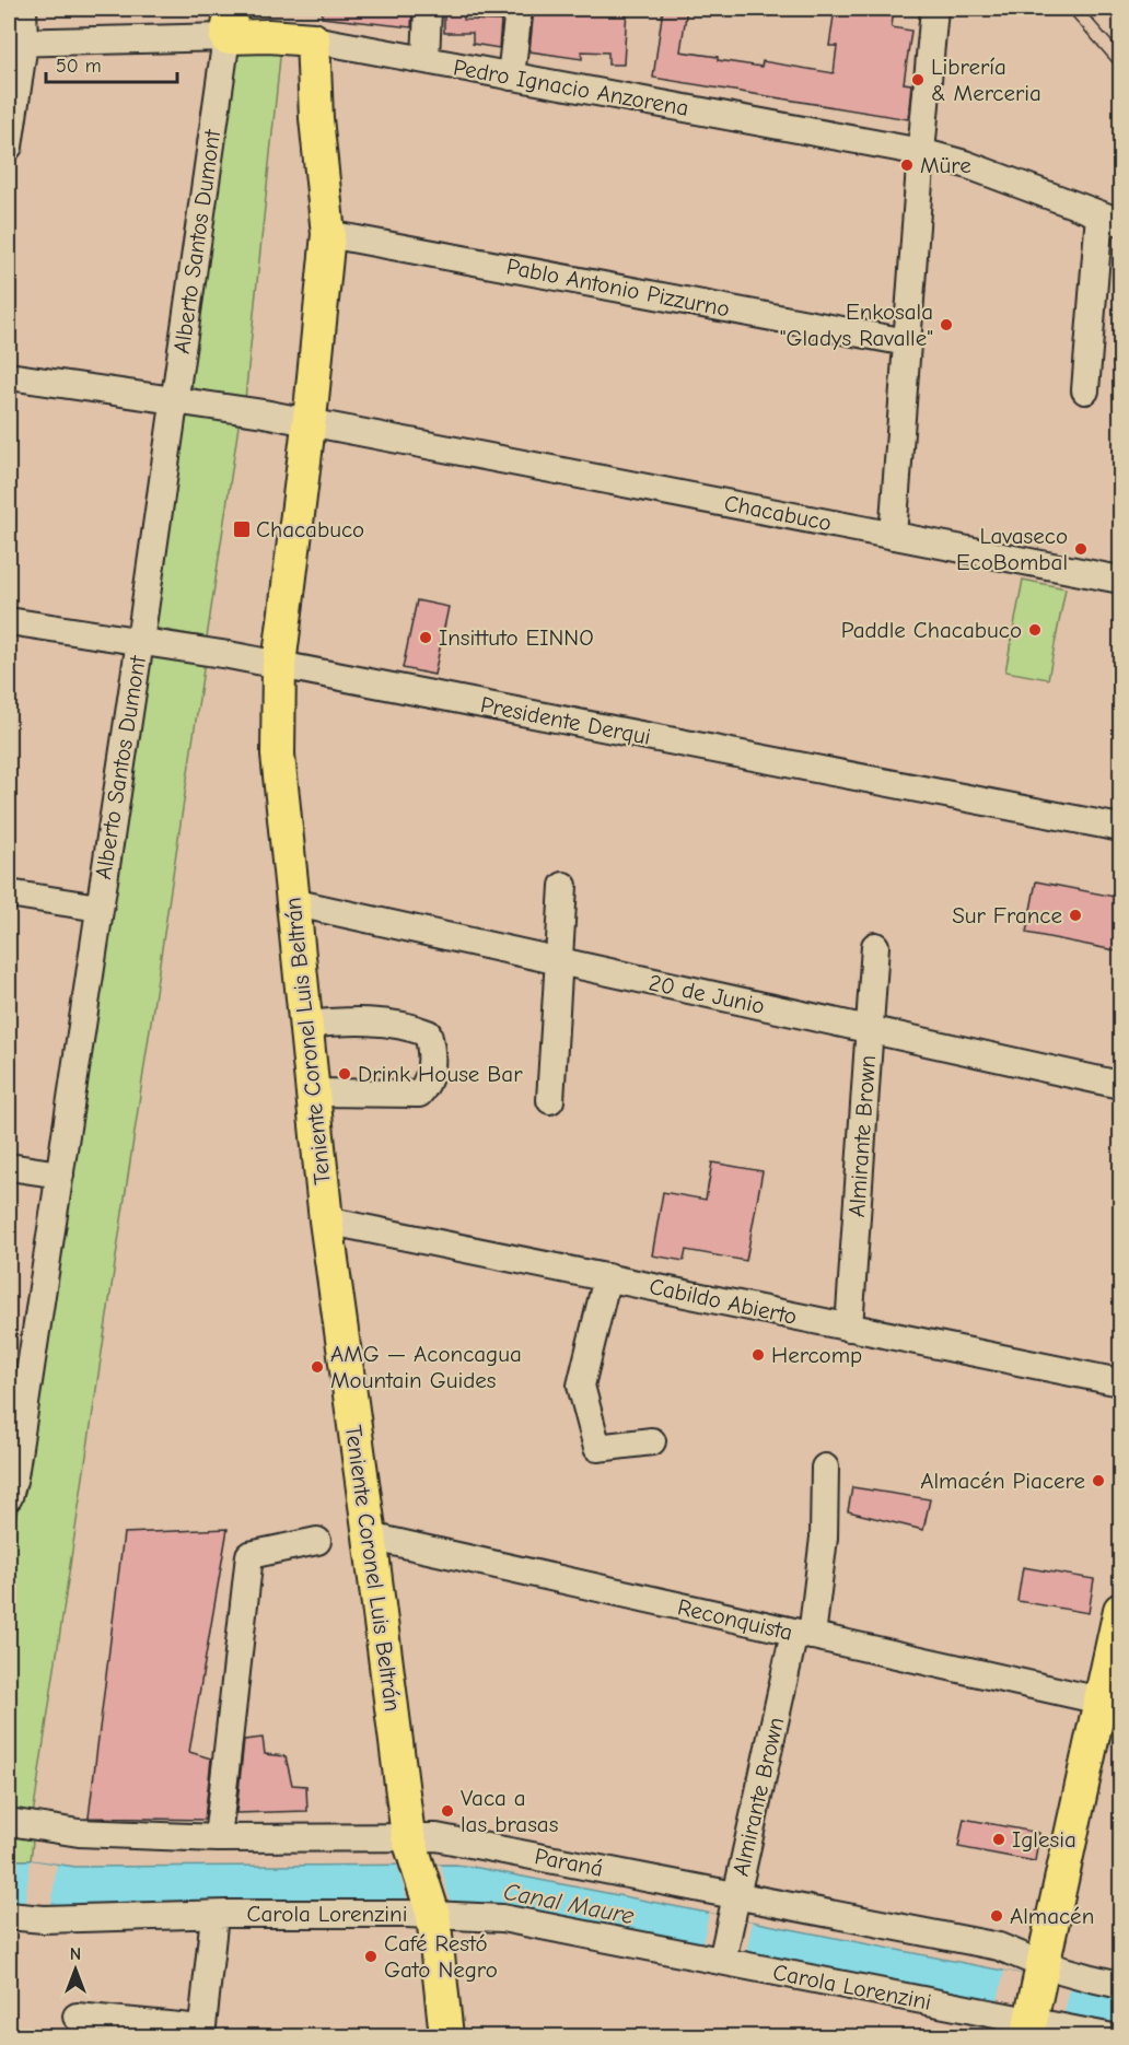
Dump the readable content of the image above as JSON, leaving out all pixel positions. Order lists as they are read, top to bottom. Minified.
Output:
{"streets":{"main road":["Pedro Ignacio Anzorena","Teniente Coronel Luis Beltrán"],"street":["Alberto Santos Dumont","Pablo Antonio Pizzurno","Chacabuco","Presidente Derqui","20 de Junio","Almirante Brown","Cabildo Abierto","Reconquista","Paraná","Carola Lorenzini"]},"crossings":[["Pedro Ignacio Anzorena","Alberto Santos Dumont"],["Pedro Ignacio Anzorena","Teniente Coronel Luis Beltrán"],["Alberto Santos Dumont","Chacabuco"],["Alberto Santos Dumont","Presidente Derqui"],["Pablo Antonio Pizzurno","Teniente Coronel Luis Beltrán"],["Chacabuco","Teniente Coronel Luis Beltrán"],["Presidente Derqui","Teniente Coronel Luis Beltrán"],["20 de Junio","Teniente Coronel Luis Beltrán"],["20 de Junio","Almirante Brown"],["Teniente Coronel Luis Beltrán","Cabildo Abierto"],["Teniente Coronel Luis Beltrán","Reconquista"],["Teniente Coronel Luis Beltrán","Paraná"],["Teniente Coronel Luis Beltrán","Carola Lorenzini"],["Almirante Brown","Cabildo Abierto"],["Almirante Brown","Reconquista"],["Almirante Brown","Paraná"],["Almirante Brown","Carola Lorenzini"],["Paraná","Carola Lorenzini"]],"water":["Canal Maure"],"places":{"other":["Librería & Merceria","Müre","Enkosala \"Gladys Ravalle\"","Lavaseco EcoBombal","Paddle Chacabuco","Insittuto EINNO","Sur France","Drink House Bar","Hercomp","AMG — Aconcagua Mountain Guides","Almacén Piacere","Vaca a las brasas","Iglesia","Almacén","Café Restó Gato Negro"],"transit":["Chacabuco"]},"scale_bar":"50 m","north":"top"}
